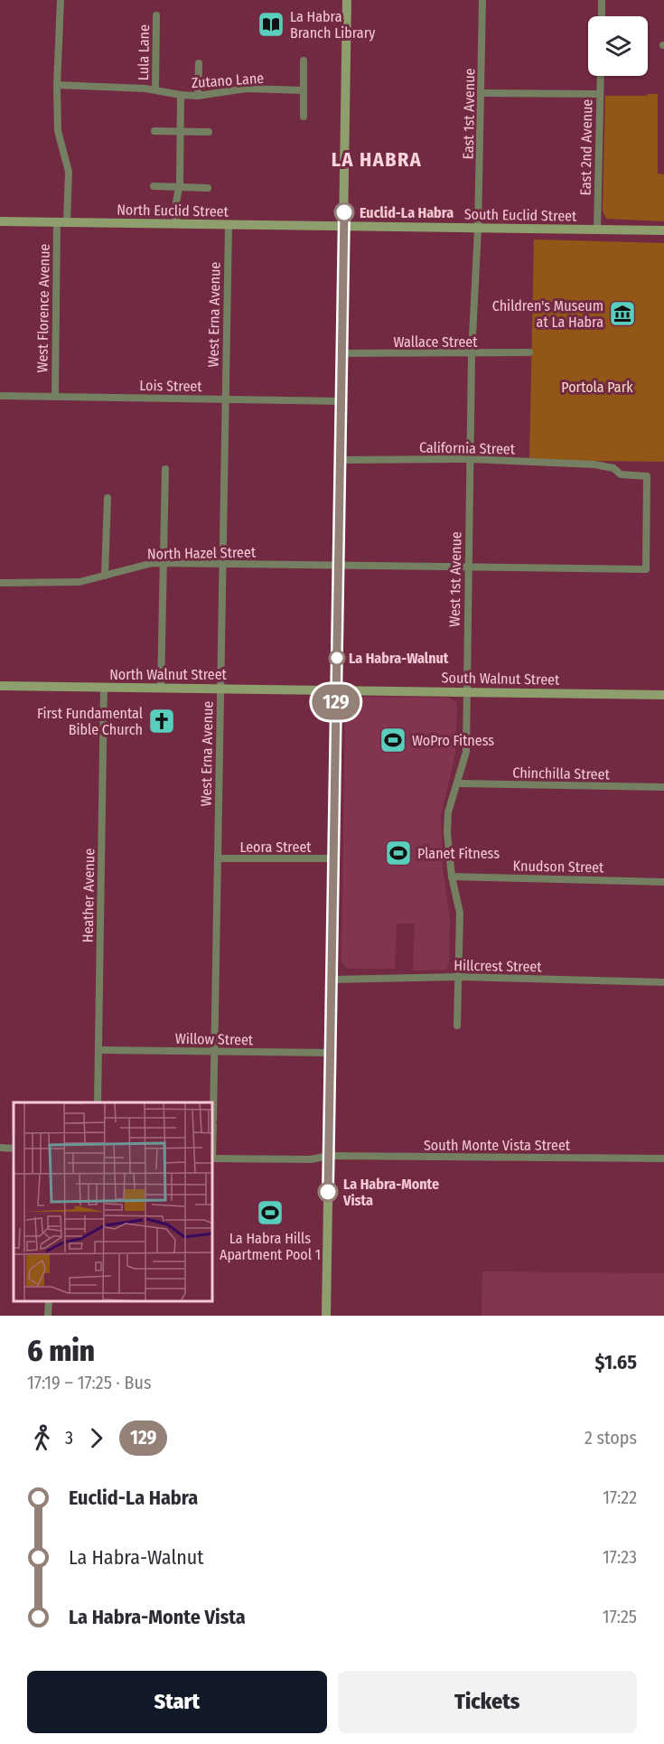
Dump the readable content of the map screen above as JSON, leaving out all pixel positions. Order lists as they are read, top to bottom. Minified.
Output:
{"streets":{"main road":["North Euclid Street","South Euclid Street","North Walnut Street","South Walnut Street"],"street":["Lula Lane","Zutano Lane","East 1st Avenue","East 2nd Avenue","West Florence Avenue","West Erna Avenue","Wallace Street","Lois Street","California Street","North Hazel Street","West 1st Avenue","Chinchilla Street","Leora Street","Knudson Street","Heather Avenue","Hillcrest Street","Willow Street","South Monte Vista Street"]},"crossings":[["Lula Lane","Zutano Lane"],["Zutano Lane","West Florence Avenue"],["East 1st Avenue","South Euclid Street"],["East 1st Avenue","West 1st Avenue"],["East 2nd Avenue","South Euclid Street"],["North Euclid Street","South Euclid Street"],["North Euclid Street","West Florence Avenue"],["North Euclid Street","West Erna Avenue"],["South Euclid Street","West 1st Avenue"],["West Florence Avenue","Lois Street"],["West Erna Avenue","Lois Street"],["West Erna Avenue","North Hazel Street"],["West Erna Avenue","North Walnut Street"],["West Erna Avenue","Leora Street"],["West Erna Avenue","Willow Street"],["Wallace Street","West 1st Avenue"],["California Street","North Hazel Street"],["California Street","West 1st Avenue"],["North Hazel Street","West 1st Avenue"],["West 1st Avenue","South Walnut Street"],["West 1st Avenue","Chinchilla Street"],["West 1st Avenue","Knudson Street"],["West 1st Avenue","Hillcrest Street"],["North Walnut Street","South Walnut Street"],["North Walnut Street","Heather Avenue"],["Heather Avenue","Willow Street"]],"districts":["LA HABRA"],"parks":["Portola Park"],"places":{"library":["La Habra Branch Library"],"other":["Euclid-La Habra","La Habra-Walnut","La Habra-Monte Vista"],"museum":["Children's Museum at La Habra"],"church":["First Fundamental Bible Church"],"sports":["WoPro Fitness","Planet Fitness","La Habra Hills Apartment Pool 1"]},"lines":["bus line 129"],"page":{"on_map":"129","heading":["6 min","17:19 – 17:25 · Bus","$1.65"],"legs":["3","129","2 stops"],"list":[{"name":"Euclid-La Habra","value":"17:22"},{"name":"La Habra-Walnut","value":"17:23"},{"name":"La Habra-Monte Vista","value":"17:25"}],"buttons":["Start","Tickets"]}}
